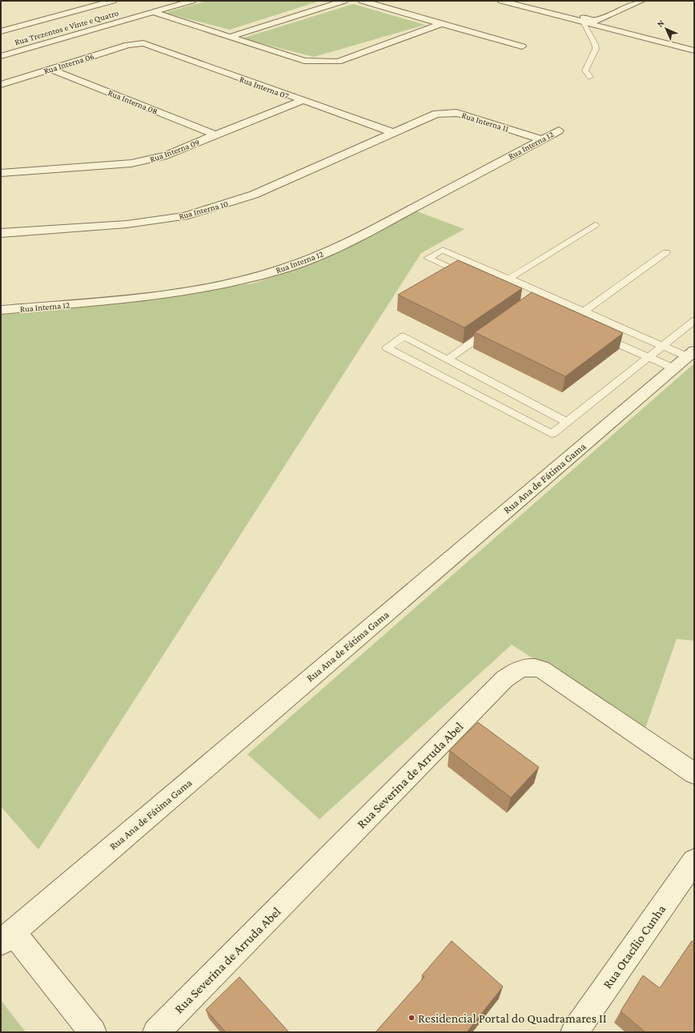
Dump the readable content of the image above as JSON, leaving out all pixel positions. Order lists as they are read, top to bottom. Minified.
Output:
{"streets":{"street":["Rua Trezentos e Vinte e Quatro","Rua Interna 06","Rua Interna 07","Rua Interna 08","Rua Interna 11","Rua Interna 12","Rua Interna 09","Rua Interna 10","Rua Ana de Fátima Gama","Rua Severina de Arruda Abel","Rua Otacílio Cunha"]},"crossings":[["Rua Interna 06","Rua Interna 07"],["Rua Interna 06","Rua Interna 08"],["Rua Interna 07","Rua Interna 11"],["Rua Interna 07","Rua Interna 09"],["Rua Interna 07","Rua Interna 10"],["Rua Interna 08","Rua Interna 09"],["Rua Interna 11","Rua Interna 12"],["Rua Interna 11","Rua Interna 10"]],"places":["Residencial Portal do Quadramares II"],"north":"top left"}
